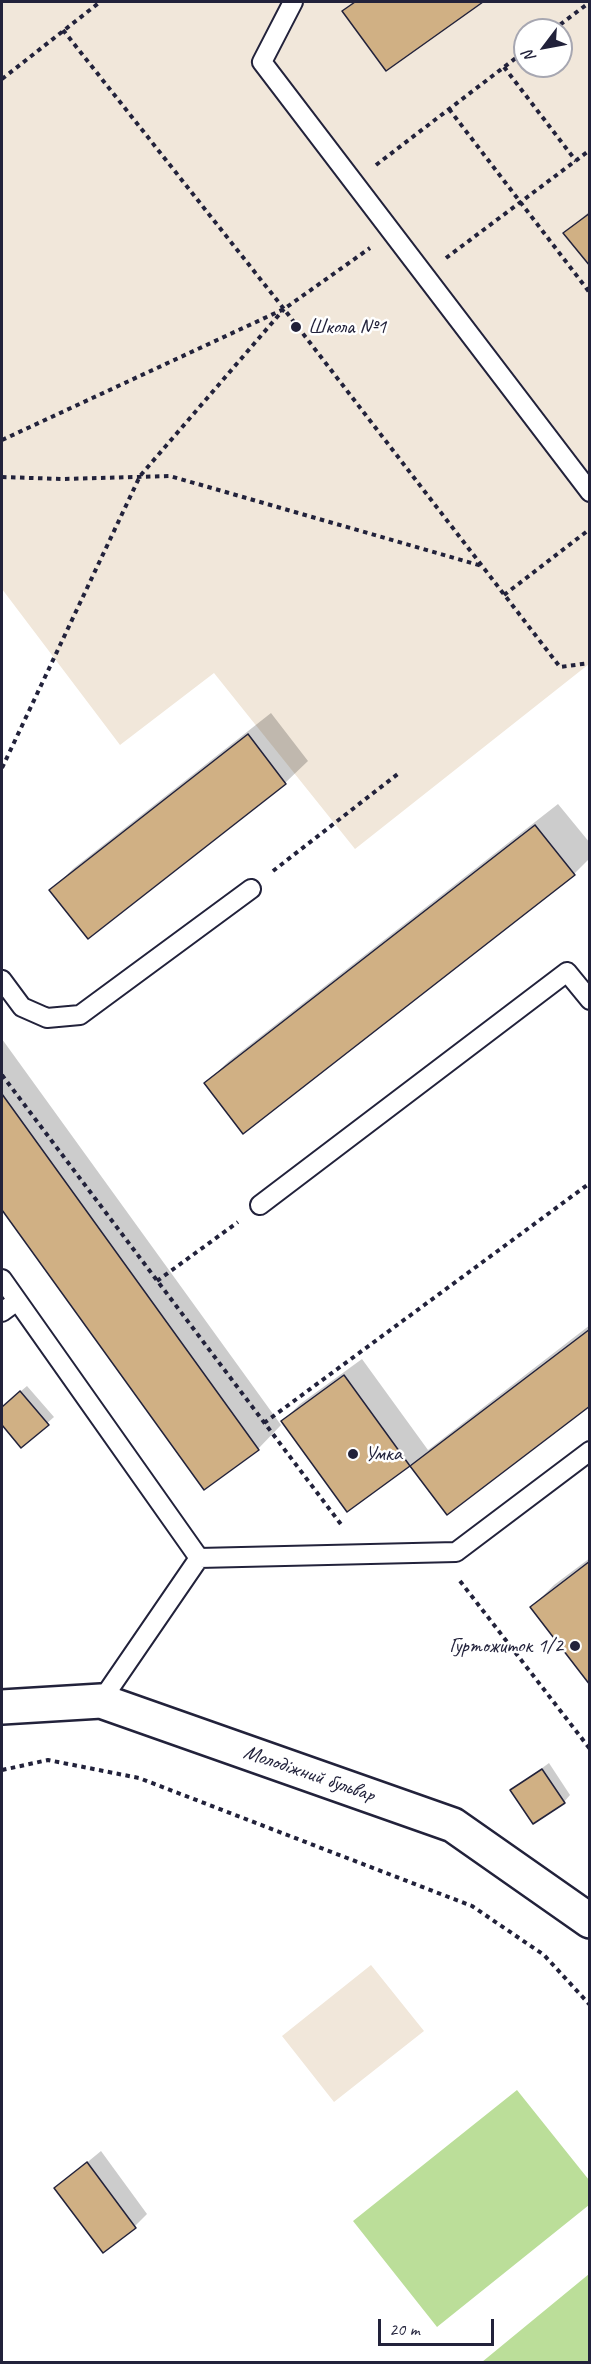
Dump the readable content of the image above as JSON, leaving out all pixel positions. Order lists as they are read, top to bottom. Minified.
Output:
{"streets":{"street":["Молодіжний бульвар"]},"places":["Школа №1","Умка","Гуртожиток 1/2"],"scale_bar":"20 m","north":"bottom left"}
